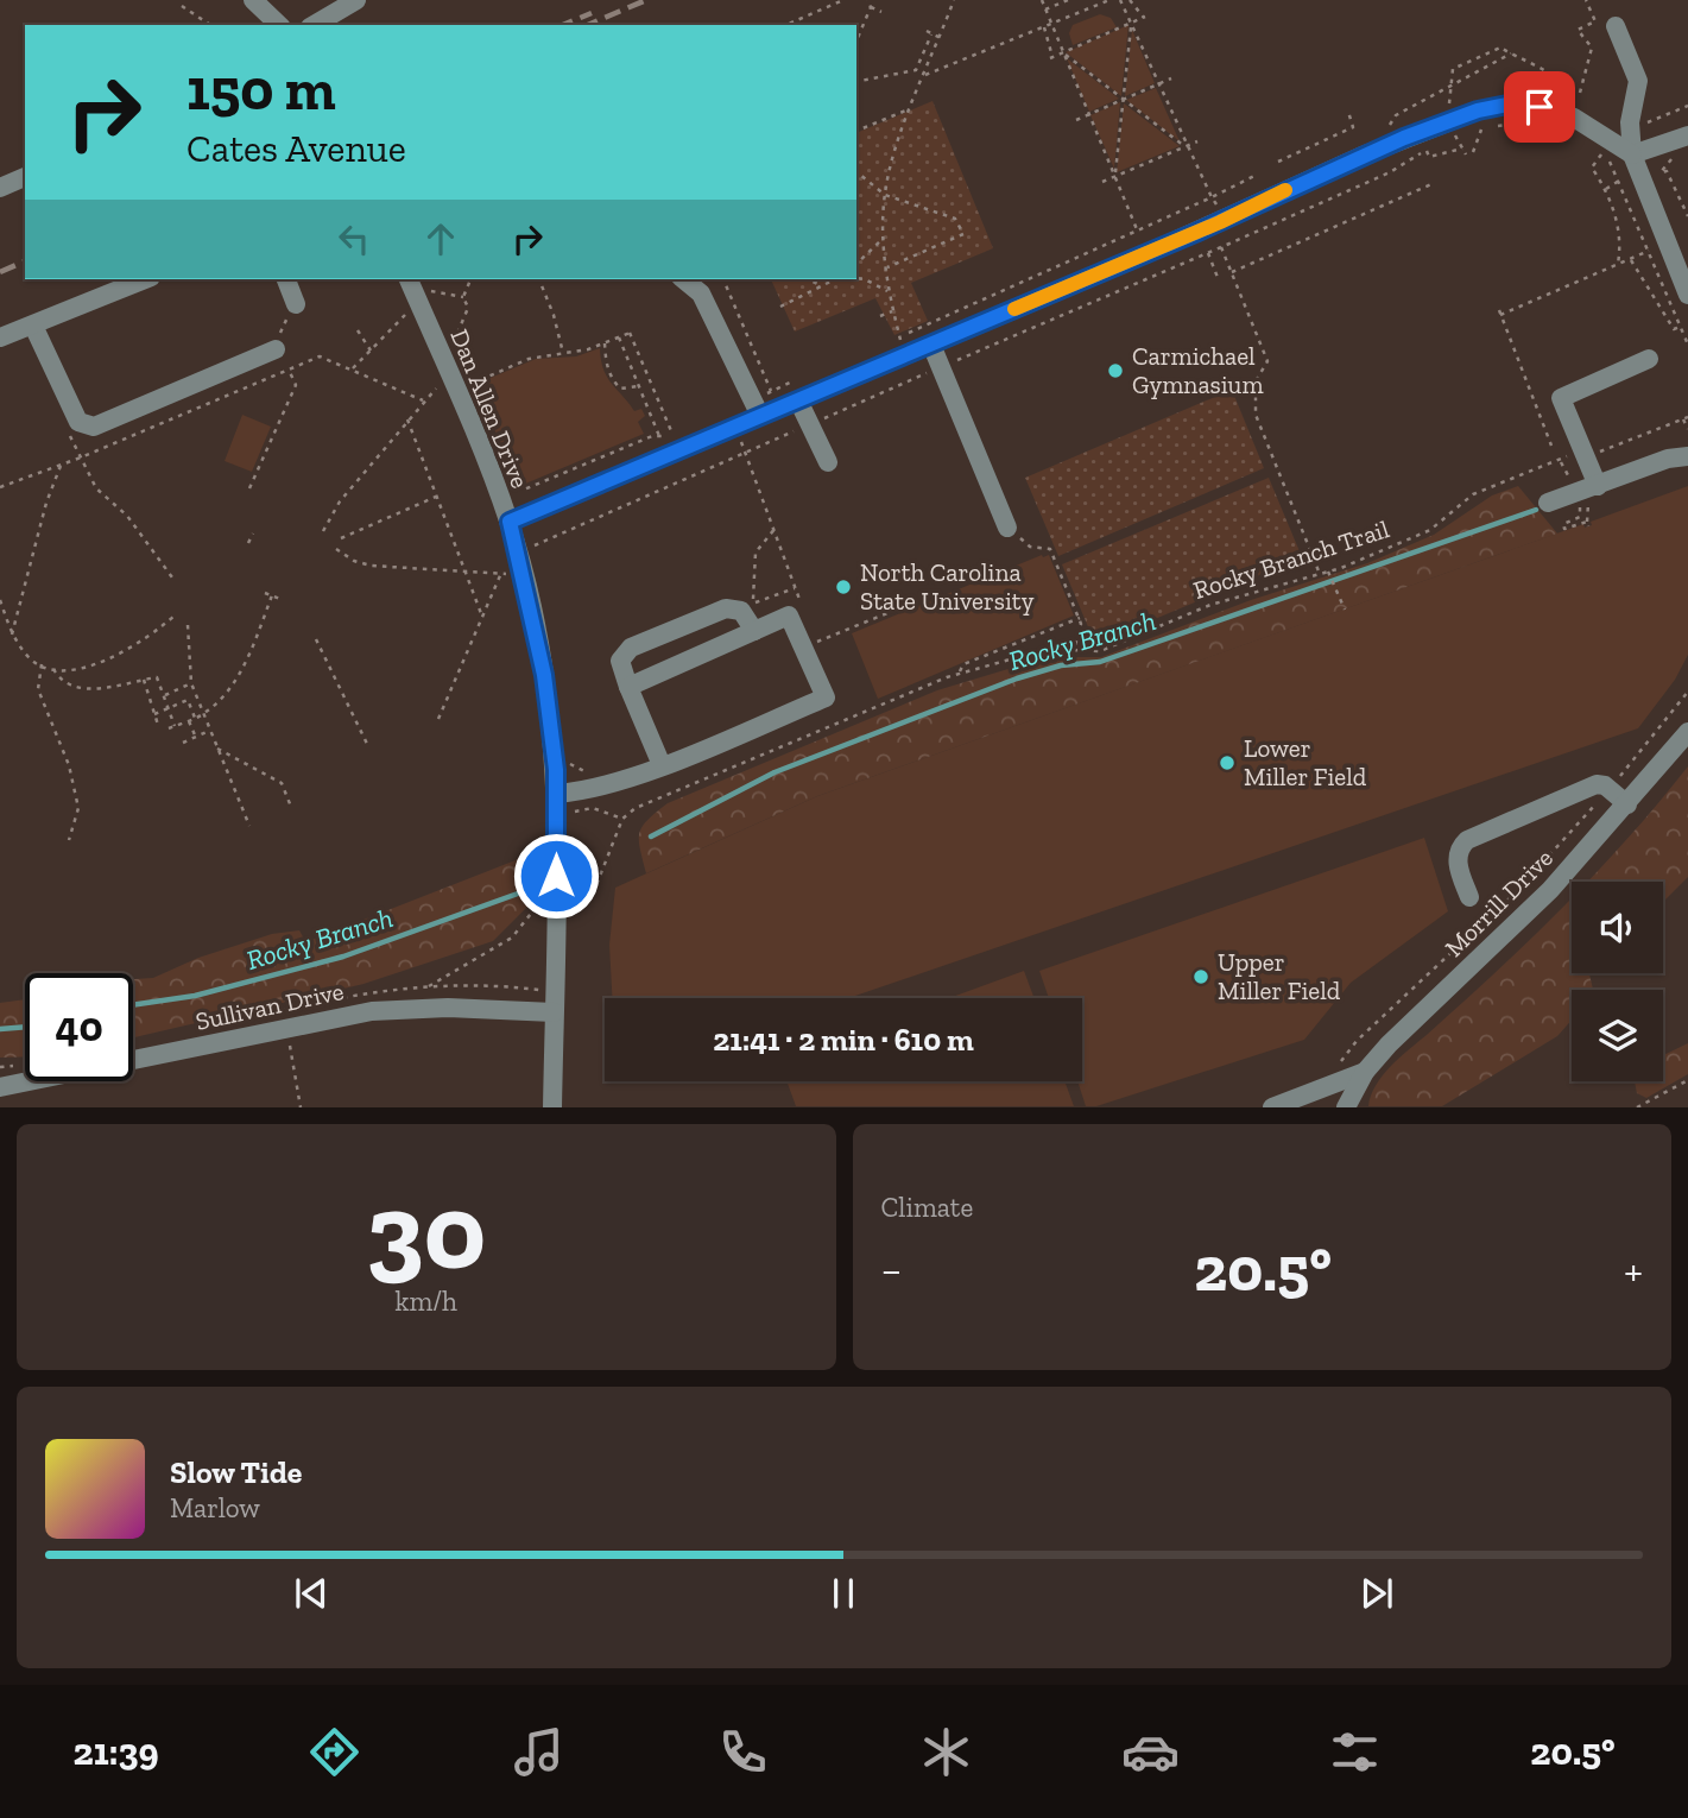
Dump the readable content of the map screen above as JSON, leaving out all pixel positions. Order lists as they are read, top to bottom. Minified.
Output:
{"streets":{"street":["Dan Allen Drive","Morrill Drive","Sullivan Drive"],"path":["Rocky Branch Trail"]},"crossings":[["Dan Allen Drive","Sullivan Drive"]],"water":["Rocky Branch"],"places":["Carmichael Gymnasium","North Carolina State University","Lower Miller Field","Upper Miller Field"],"page":{"turn":["150 m","Cates Avenue"],"limit":"40","trip":"21:41 · 2 min · 610 m","tile":[["30","km/h"],"Climate"],"heat":["−","20.5°","+"],"song":["Slow Tide","Marlow"],"tabs":["21:39","20.5°"]}}
